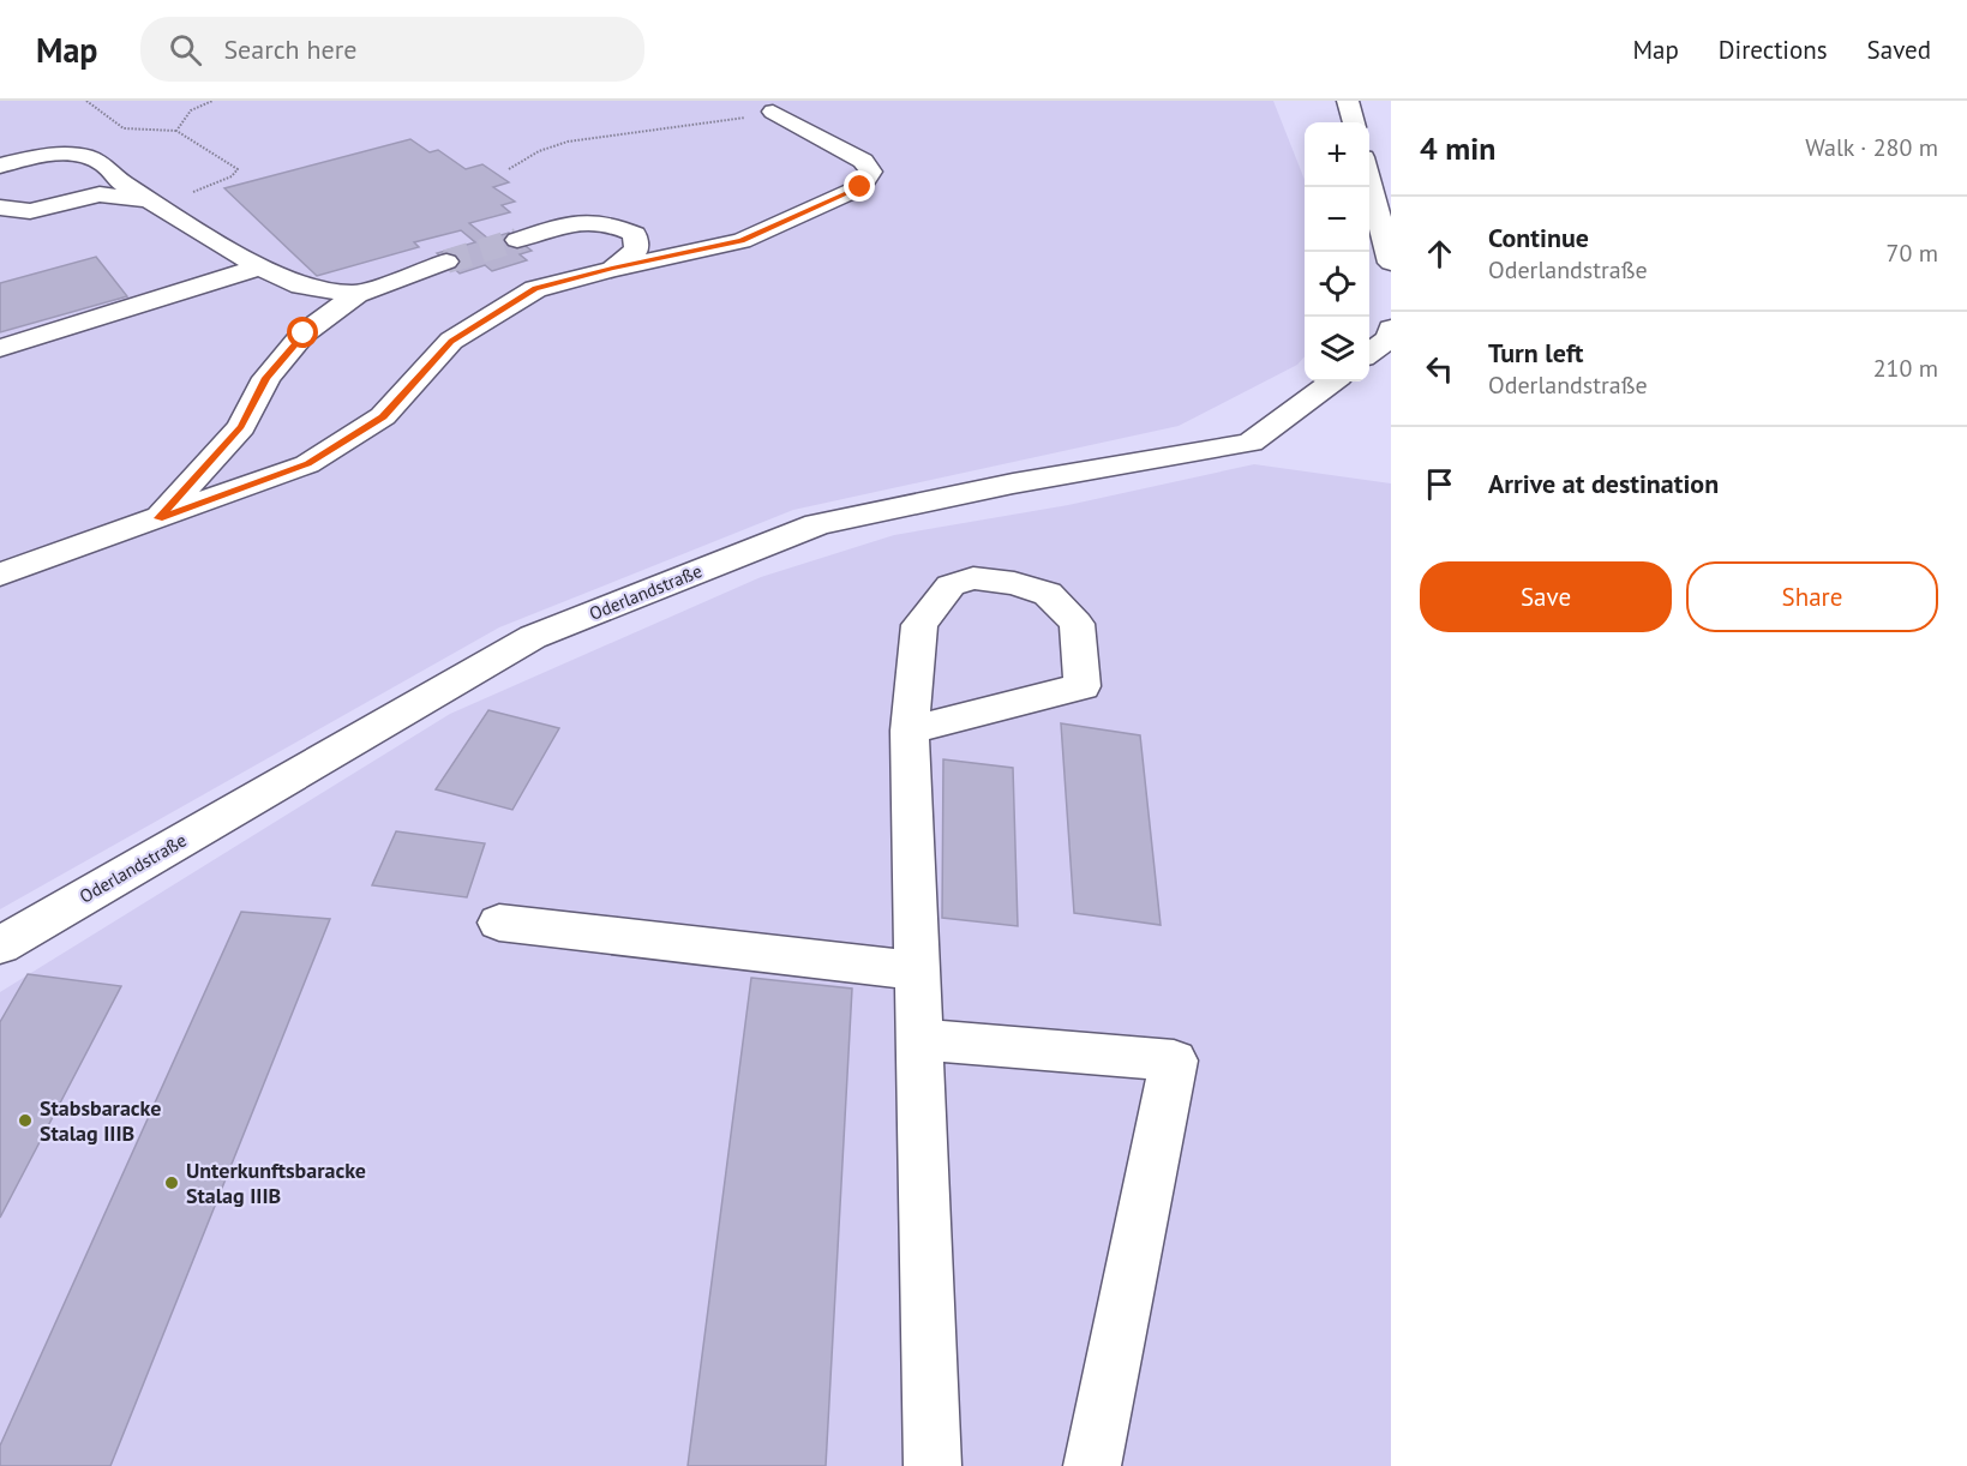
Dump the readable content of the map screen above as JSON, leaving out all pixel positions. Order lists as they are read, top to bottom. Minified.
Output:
{"streets":{"street":["Oderlandstraße"]},"places":["Stabsbaracke Stalag IIIB","Unterkunftsbaracke Stalag IIIB"],"page":{"header":"Map","search":"Search here","nav":["Map","Directions","Saved"],"heading":["4 min","Walk · 280 m"],"map_buttons":["+","−"],"list":[["Continue","Oderlandstraße","70 m"],["Turn left","Oderlandstraße","210 m"],"Arrive at destination"],"buttons":["Save","Share"]}}
